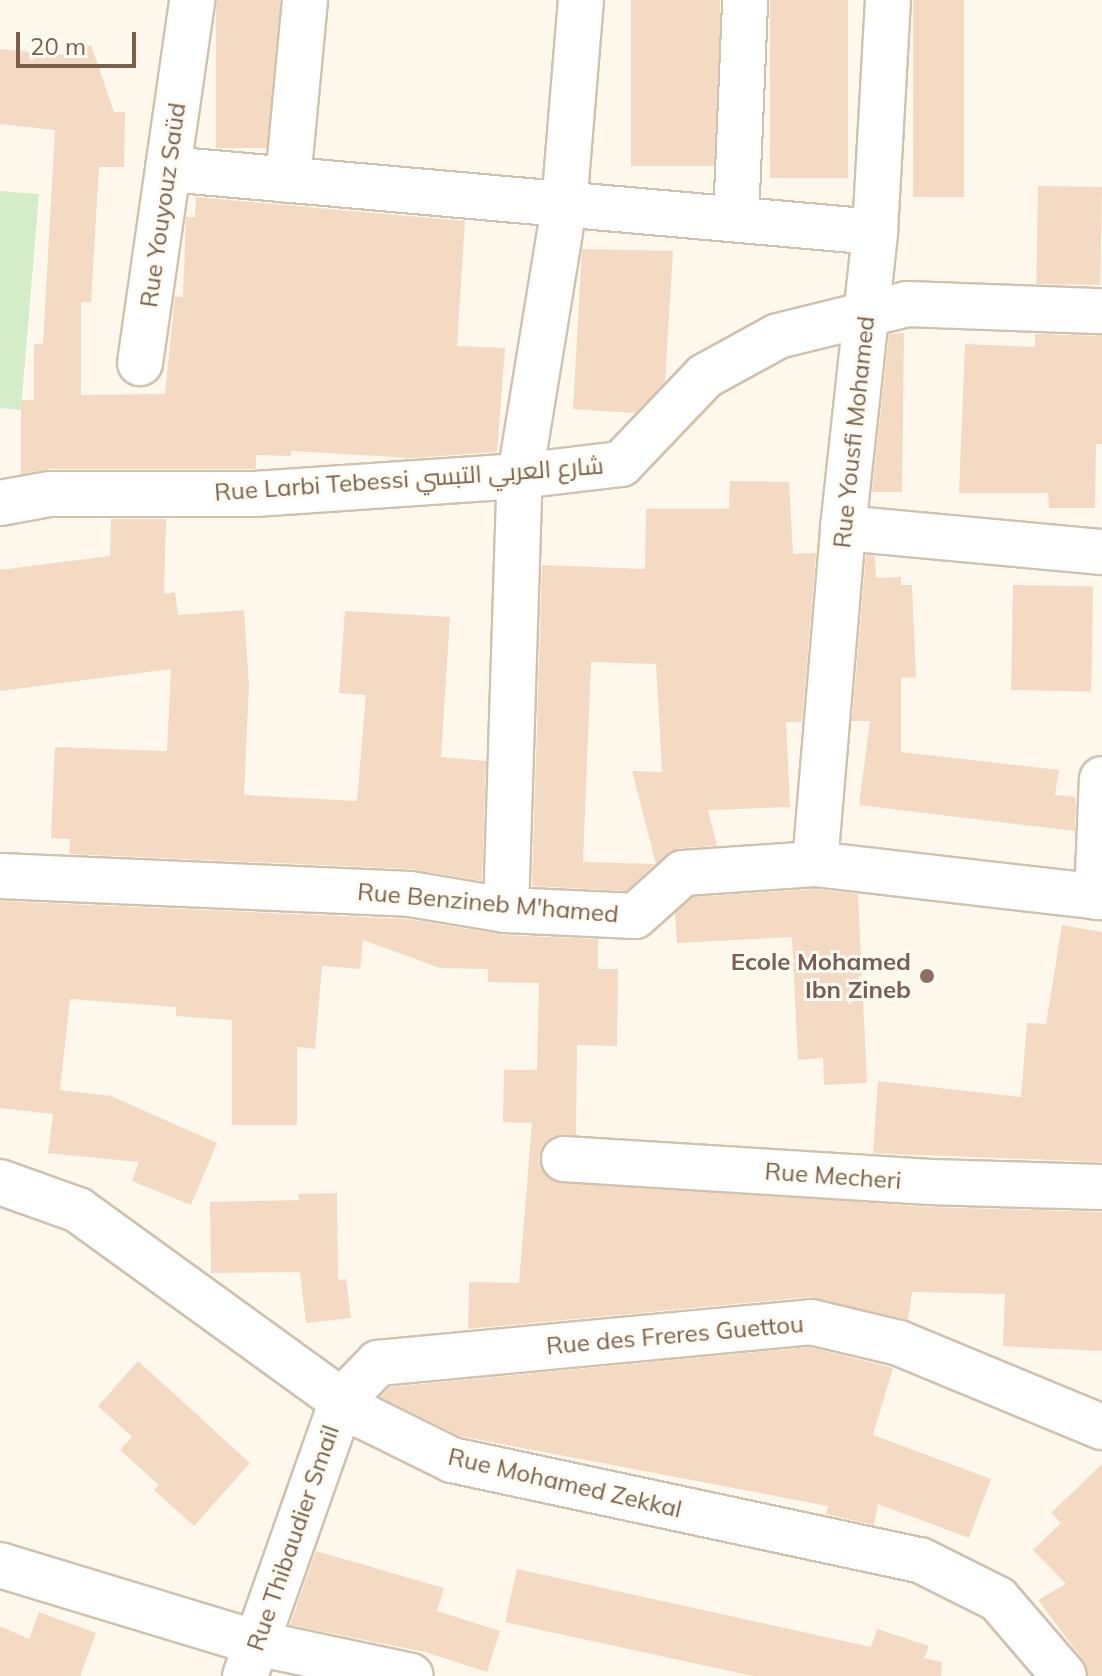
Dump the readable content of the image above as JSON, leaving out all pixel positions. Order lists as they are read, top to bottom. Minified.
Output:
{"streets":{"street":["Rue Youyouz Saüd","Rue Yousfi Mohamed","Rue Larbi Tebessi شارع العربي التبسي","Rue Benzineb M'hamed","Rue Mecheri","Rue des Freres Guettou","Rue Mohamed Zekkal","Rue Thibaudier Smail"]},"crossings":[["Rue Yousfi Mohamed","Rue Larbi Tebessi شارع العربي التبسي"],["Rue Yousfi Mohamed","Rue Benzineb M'hamed"],["Rue des Freres Guettou","Rue Mohamed Zekkal"],["Rue des Freres Guettou","Rue Thibaudier Smail"],["Rue Mohamed Zekkal","Rue Thibaudier Smail"]],"places":["Ecole Mohamed Ibn Zineb"],"scale_bar":"20 m"}
